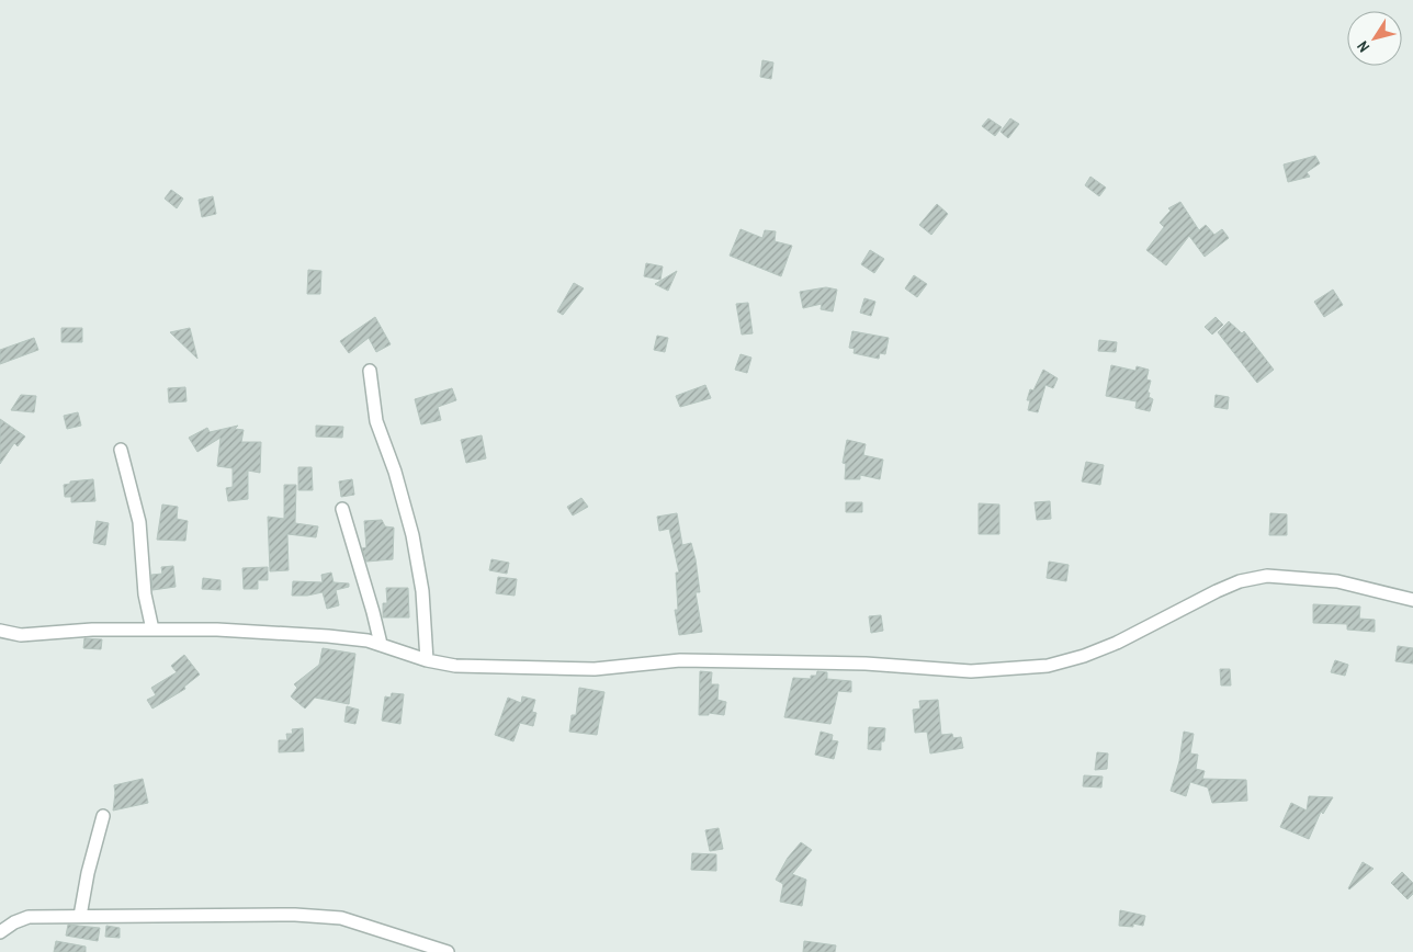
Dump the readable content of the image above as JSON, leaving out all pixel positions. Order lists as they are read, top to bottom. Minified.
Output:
{"north":"bottom left"}
